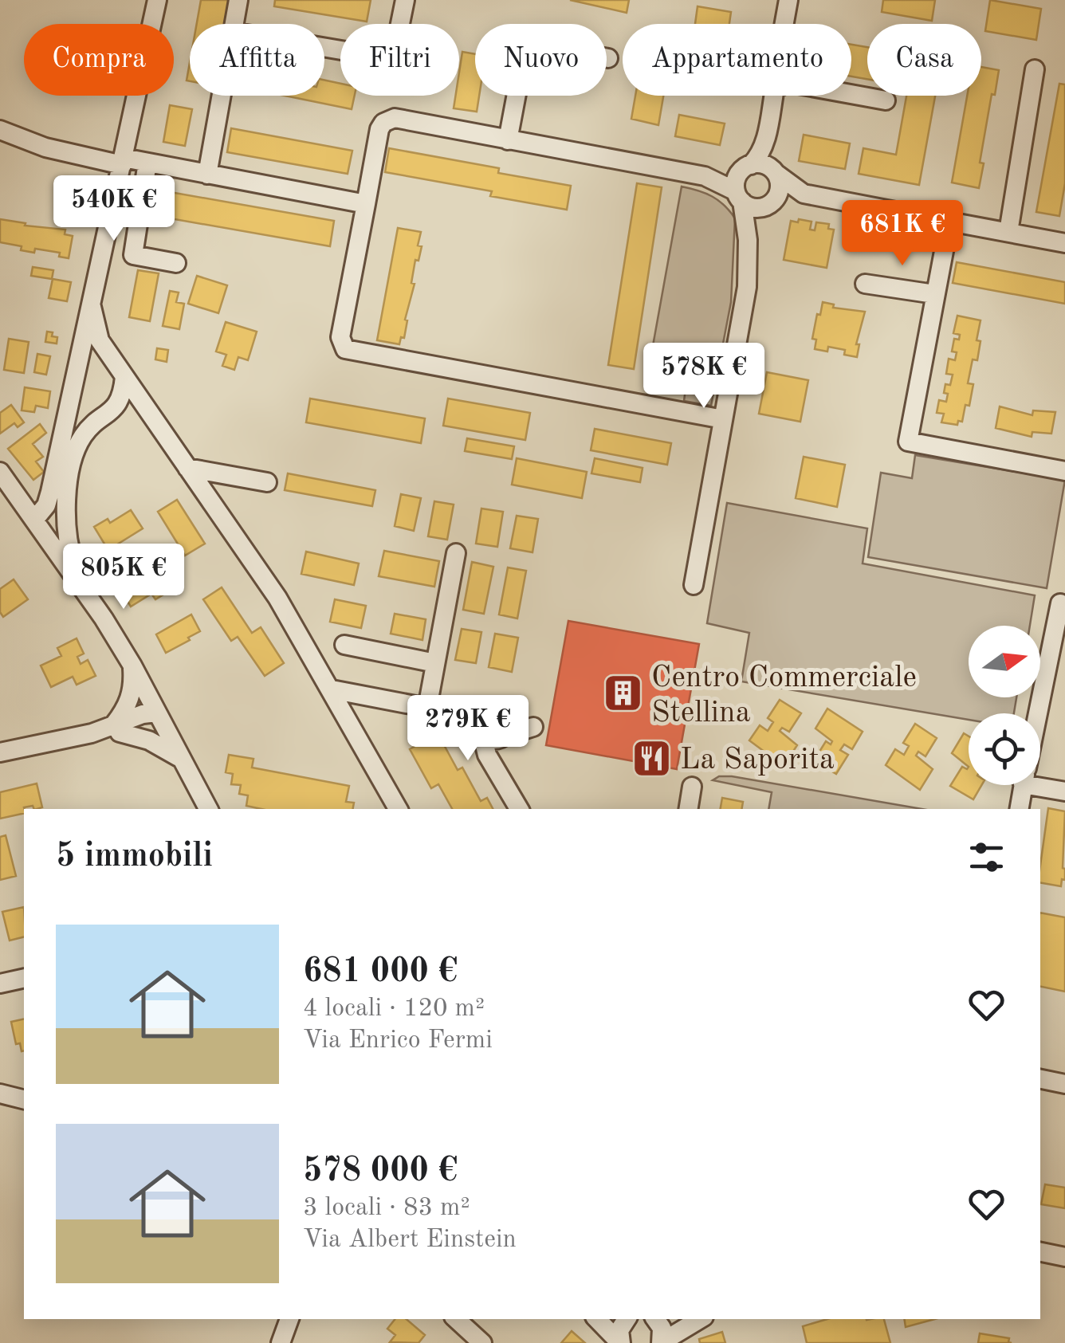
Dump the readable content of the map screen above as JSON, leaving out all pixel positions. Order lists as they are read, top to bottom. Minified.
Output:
{"places":{"building":["Centro Commerciale Stellina"],"restaurant":["La Saporita"]},"north":"right","page":{"chip":["Compra","Affitta","Filtri","Nuovo","Appartamento","Casa"],"price":["540K €","681K €","578K €","805K €","279K €"],"heading":"5 immobili","list":[{"name":"681 000 €","note":"4 locali · 120 m² · Via Enrico Fermi"},{"name":"578 000 €","note":"3 locali · 83 m² · Via Albert Einstein"}]}}
